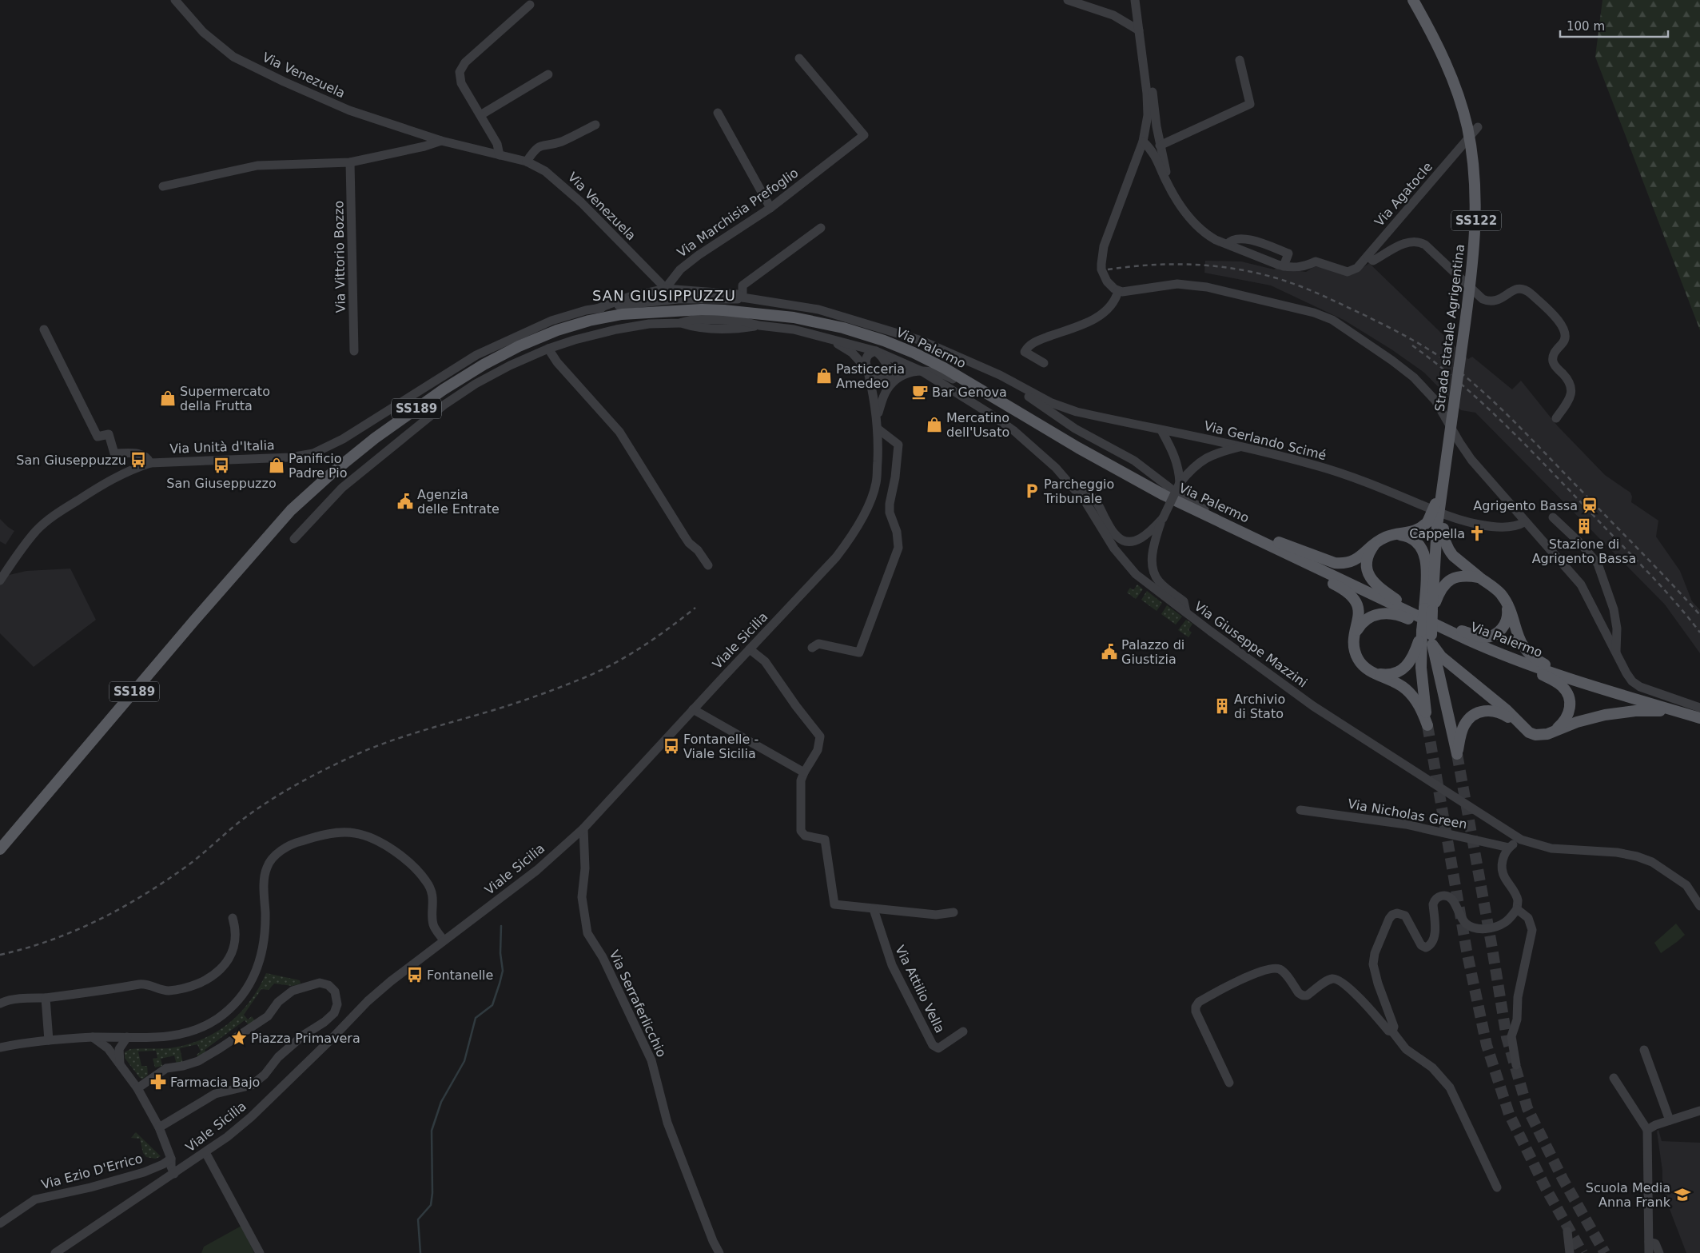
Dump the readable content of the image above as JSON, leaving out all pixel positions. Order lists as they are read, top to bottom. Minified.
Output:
{"streets":{"main road":["SS122","Strada statale Agrigentina","Via Palermo","SS189"],"street":["Via Venezuela","Via Agatocle","Via Marchisia Prefoglio","Via Vittorio Bozzo","Via Gerlando Scimé","Via Unità d'Italia","Viale Sicilia","Via Giuseppe Mazzini","Via Nicholas Green","Via Attilio Vella","Via Serraferlicchio","Via Ezio D'Errico"]},"crossings":[["Via Venezuela","Via Marchisia Prefoglio"],["Via Venezuela","Via Unità d'Italia"],["Via Marchisia Prefoglio","Via Unità d'Italia"],["Via Palermo","SS189"],["Via Palermo","Via Giuseppe Mazzini"],["SS189","Via Giuseppe Mazzini"],["Via Gerlando Scimé","Via Unità d'Italia"],["Viale Sicilia","Via Giuseppe Mazzini"],["Viale Sicilia","Via Serraferlicchio"]],"districts":["SAN GIUSIPPUZZU"],"places":{"shop":["Pasticceria Amedeo","Supermercato della Frutta","Mercatino dell'Usato","Panificio Padre Pio"],"cafe":["Bar Genova"],"bus stop":["San Giuseppuzzu","San Giuseppuzzo","Fontanelle - Viale Sicilia","Fontanelle"],"parking":["Parcheggio Tribunale"],"public building":["Agenzia delle Entrate","Palazzo di Giustizia"],"station":["Agrigento Bassa"],"building":["Stazione di Agrigento Bassa","Archivio di Stato"],"church":["Cappella"],"place":["Piazza Primavera"],"pharmacy":["Farmacia Bajo"],"school or university":["Scuola Media Anna Frank"]},"scale_bar":"100 m"}
